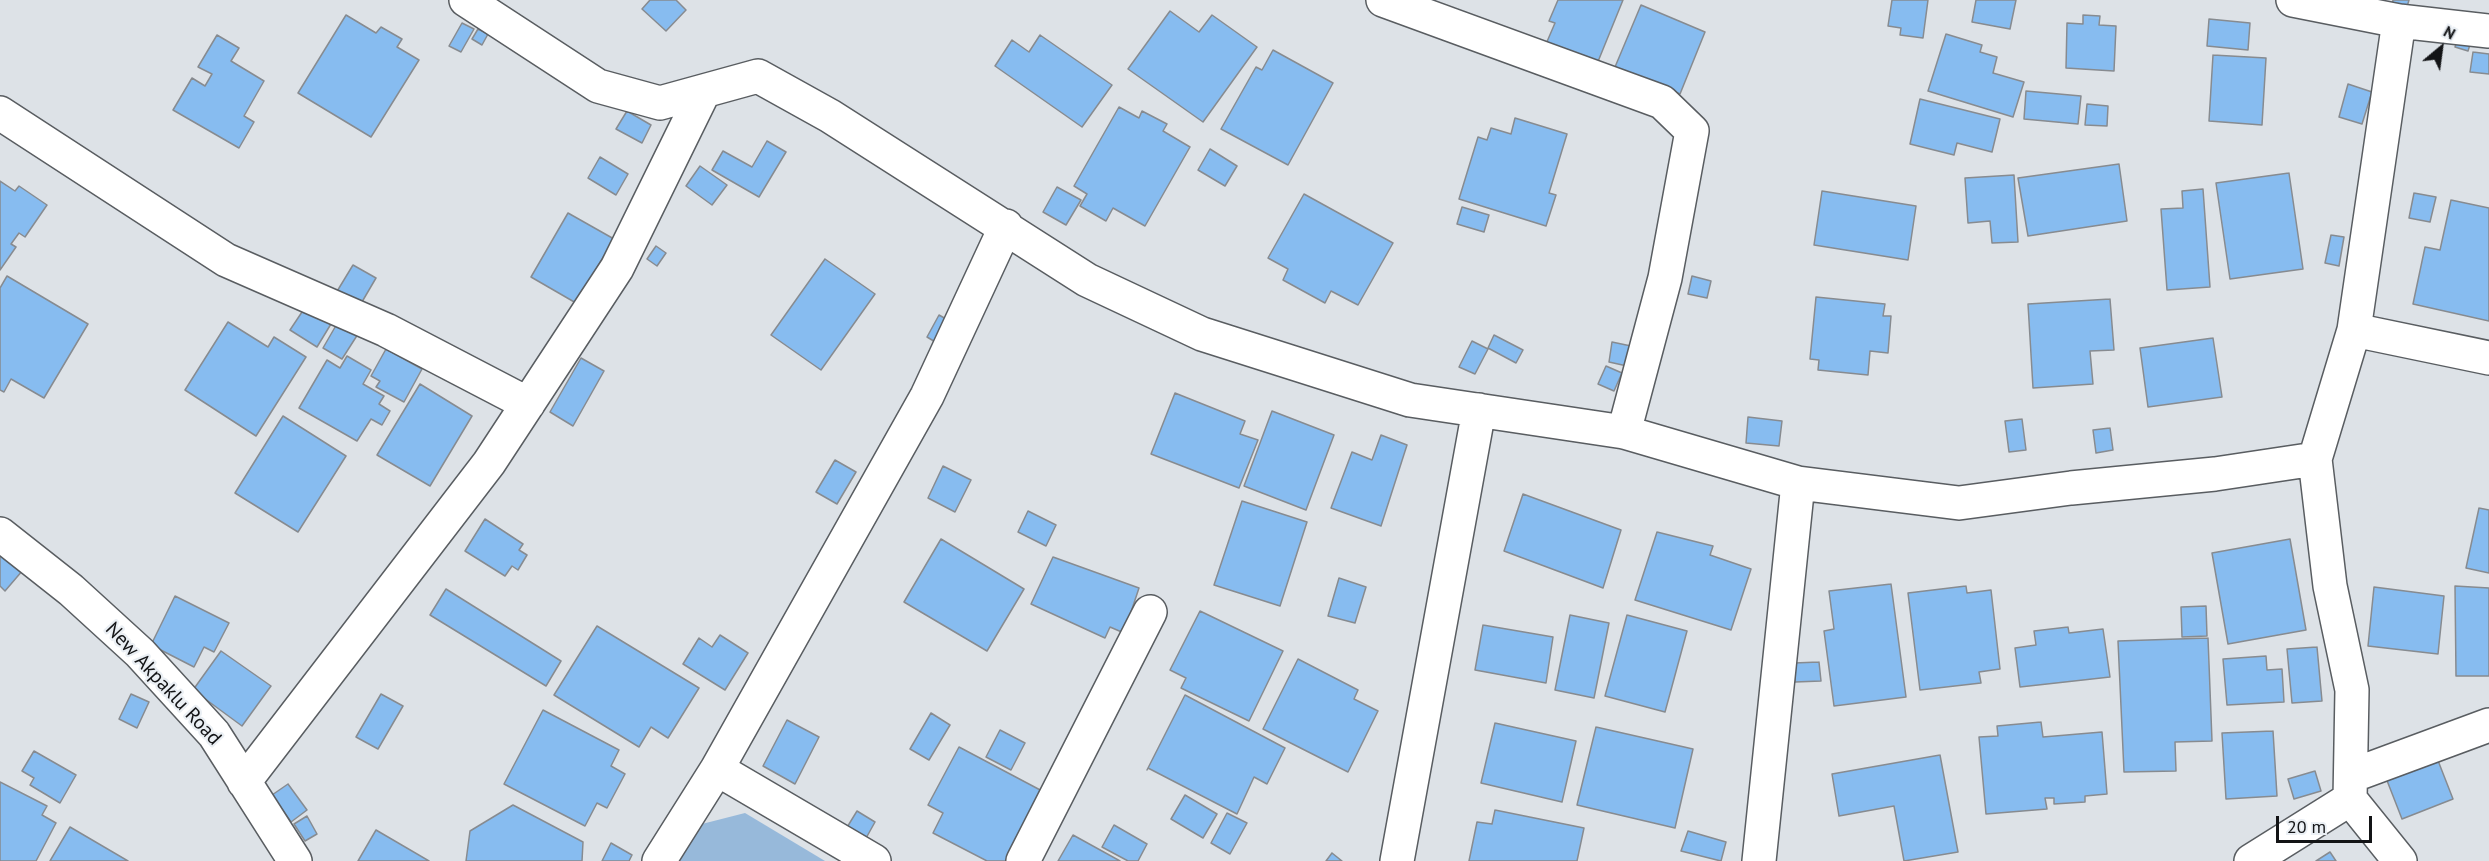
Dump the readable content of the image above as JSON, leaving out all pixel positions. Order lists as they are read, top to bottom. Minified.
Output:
{"streets":{"street":["New Akpaklu Road"]},"scale_bar":"20 m","north":"top right"}
